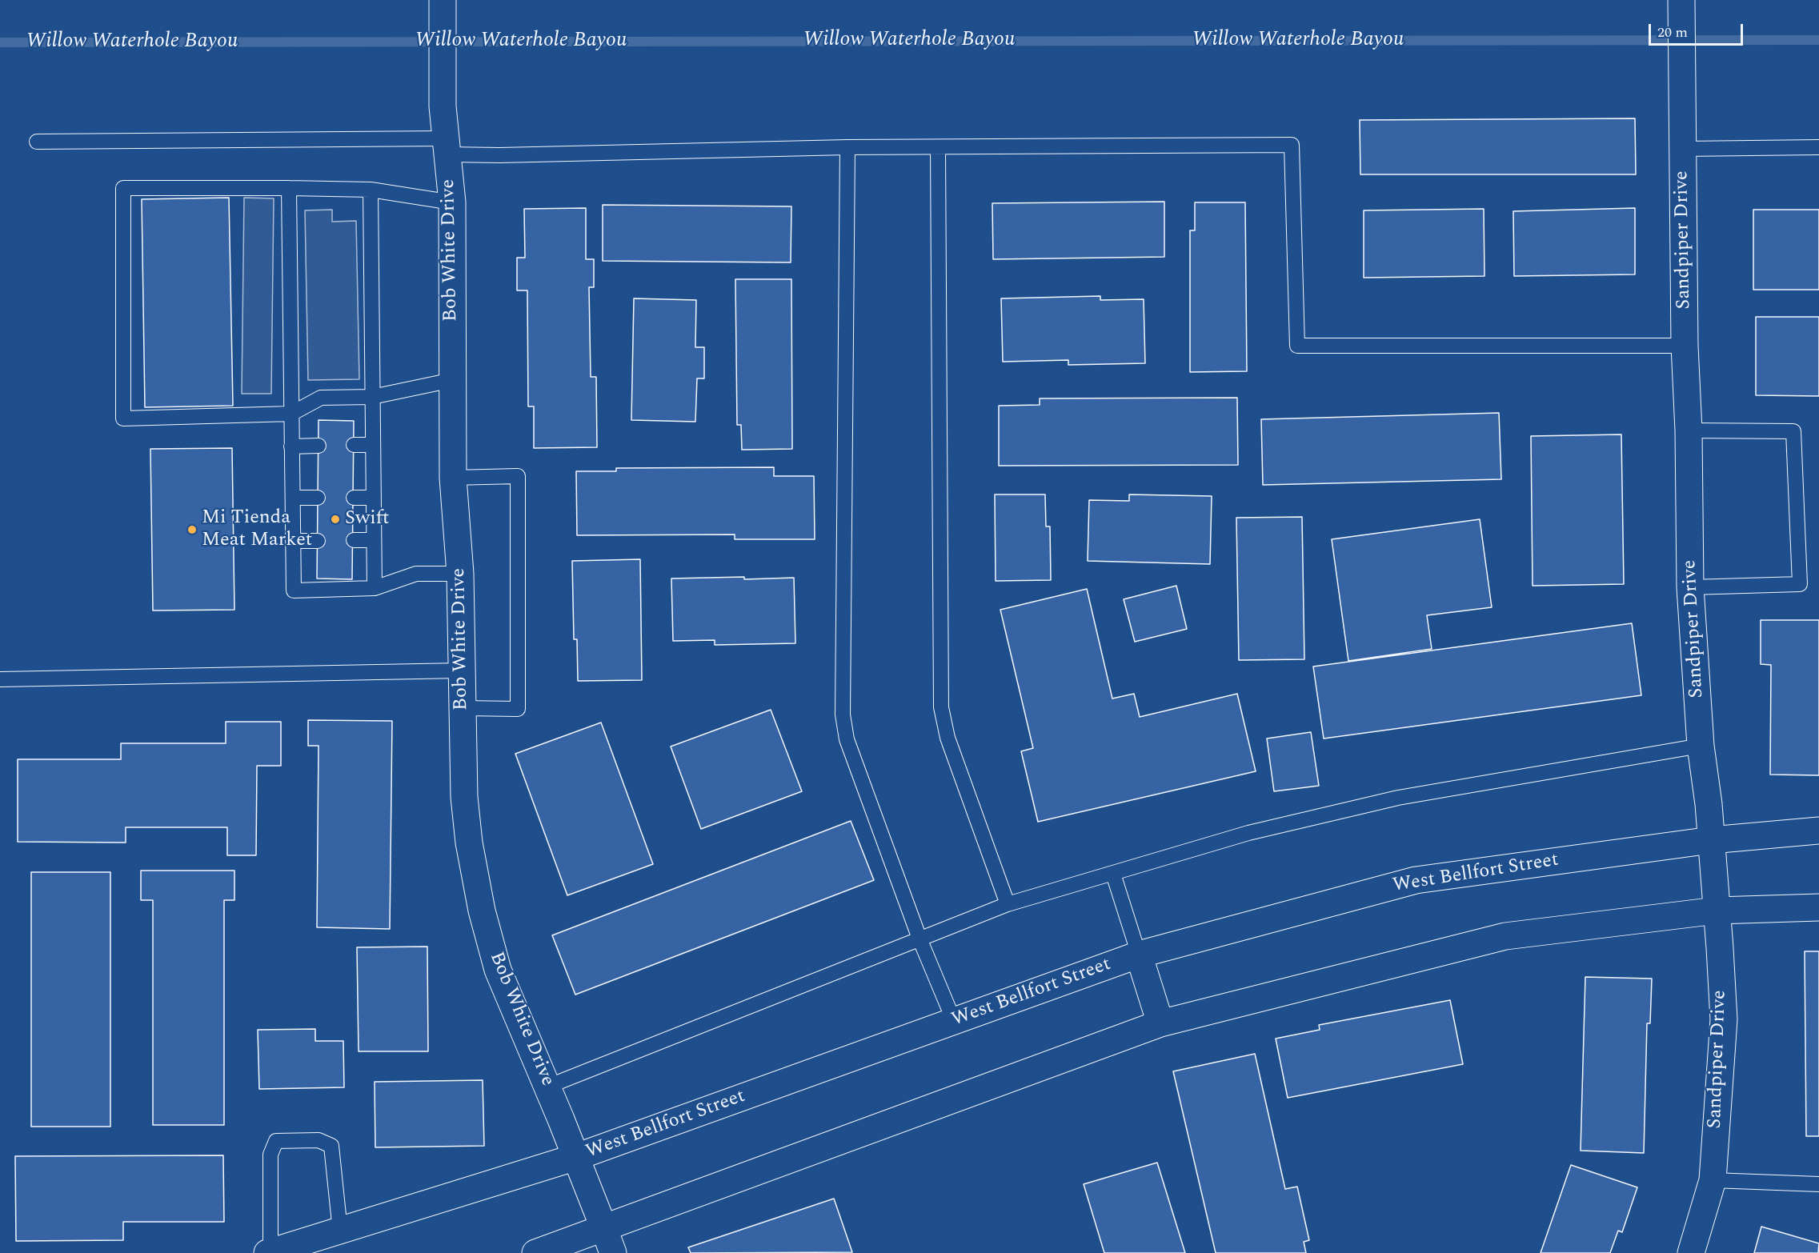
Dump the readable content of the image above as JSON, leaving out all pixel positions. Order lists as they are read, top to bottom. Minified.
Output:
{"streets":{"main road":["Sandpiper Drive","Bob White Drive","West Bellfort Street"]},"crossings":[["Sandpiper Drive","West Bellfort Street"],["Bob White Drive","West Bellfort Street"]],"water":["Willow Waterhole Bayou"],"places":["Swift","Mi Tienda Meat Market"],"scale_bar":"20 m"}
